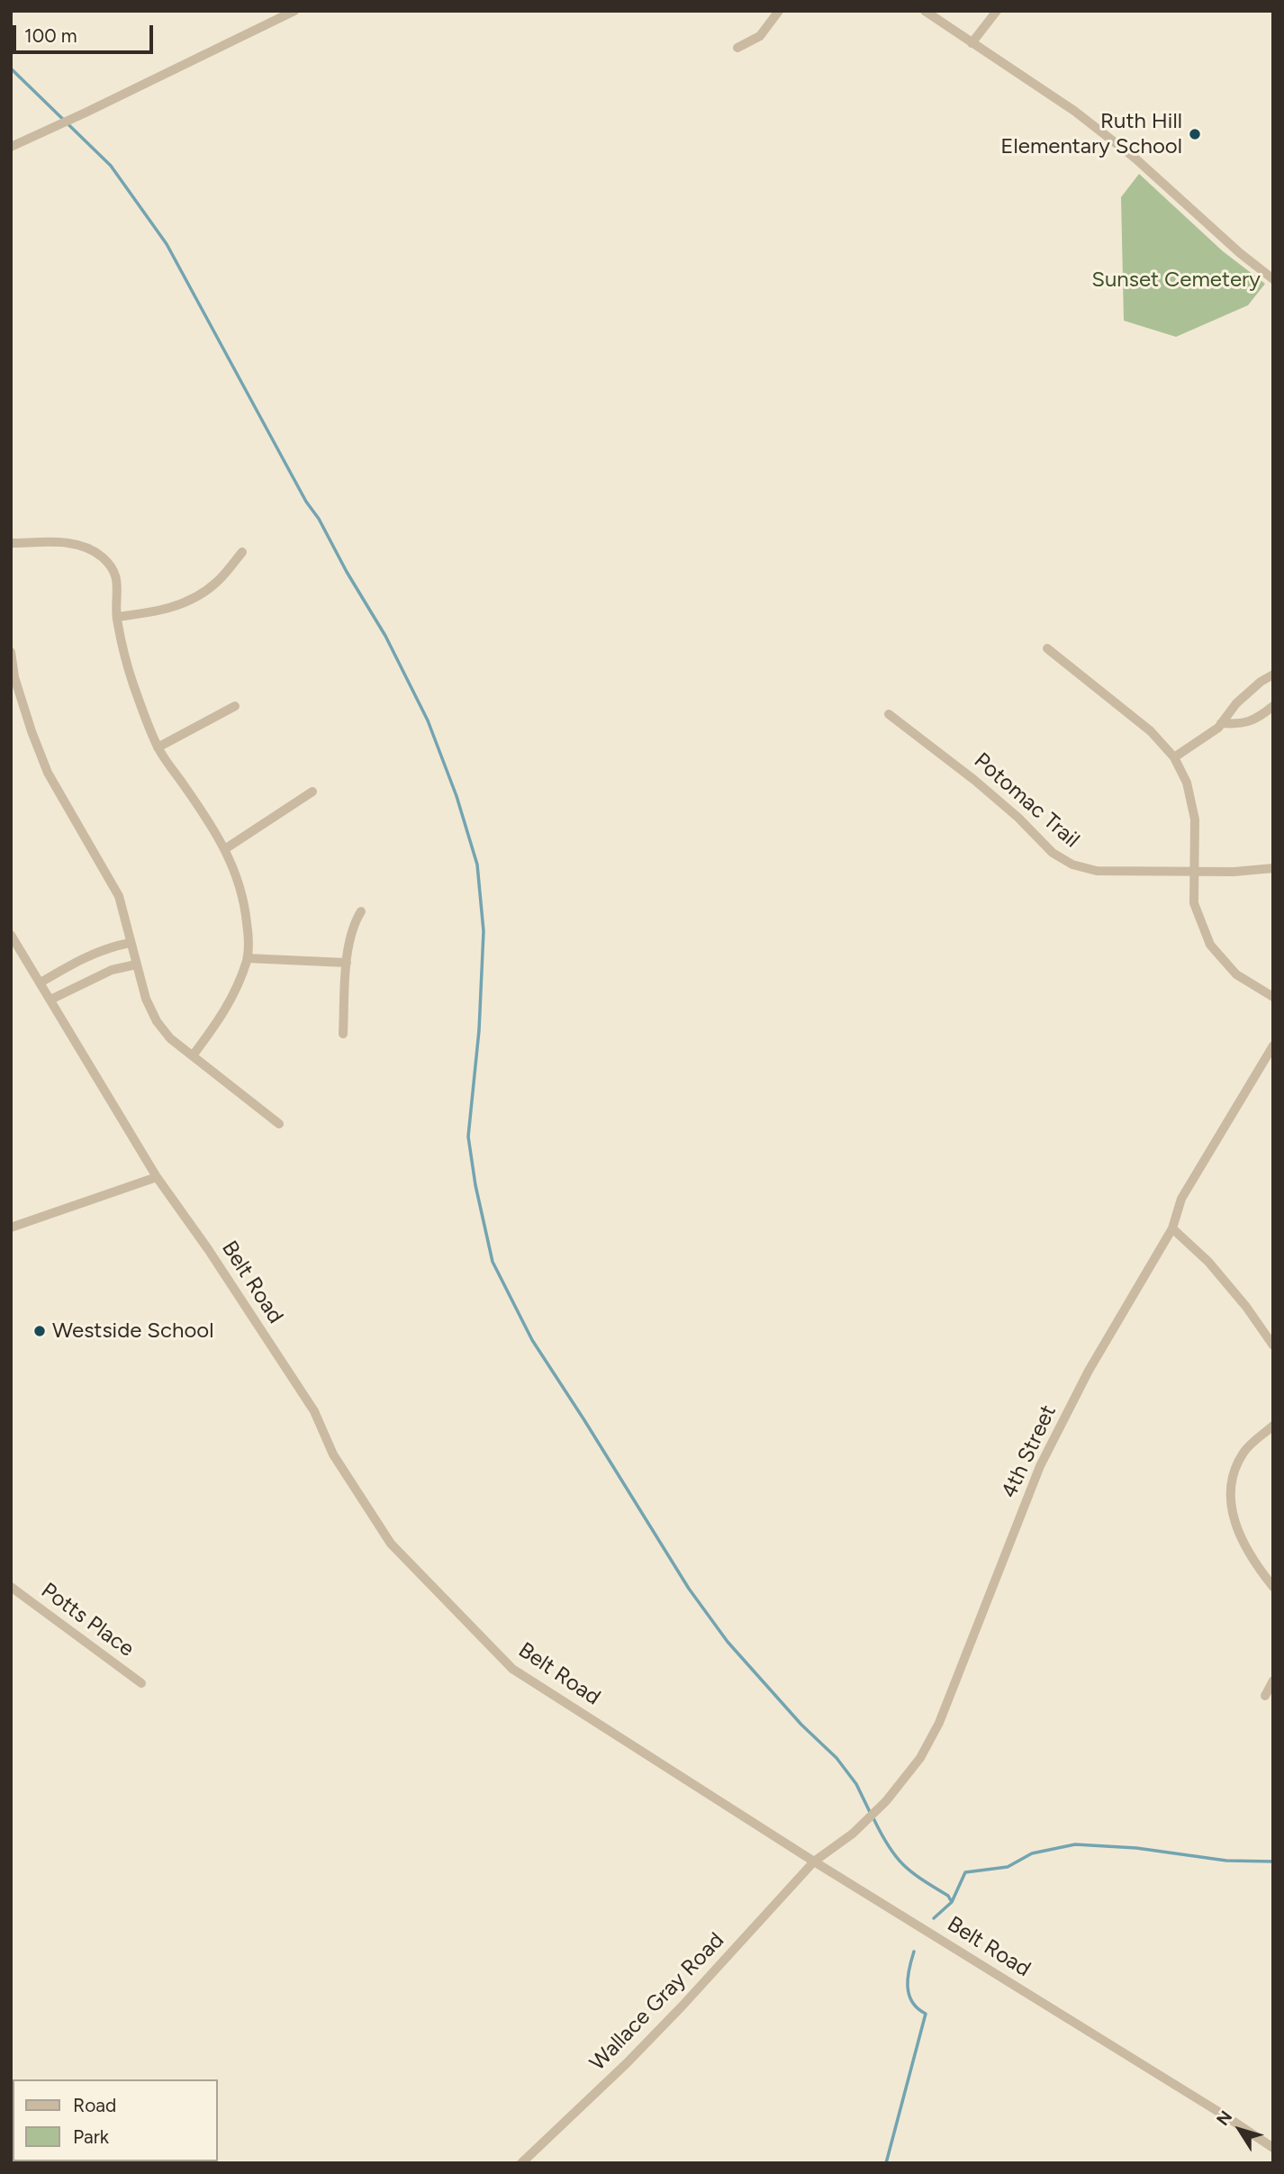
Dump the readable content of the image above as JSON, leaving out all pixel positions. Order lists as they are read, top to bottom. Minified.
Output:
{"streets":{"street":["Potomac Trail","Belt Road","4th Street","Potts Place","Wallace Gray Road"]},"crossings":[["Belt Road","4th Street"],["Belt Road","Wallace Gray Road"],["4th Street","Wallace Gray Road"]],"parks":["Sunset Cemetery"],"places":["Ruth Hill Elementary School","Westside School"],"legend":["Road","Park"],"scale_bar":"100 m","north":"top left"}
